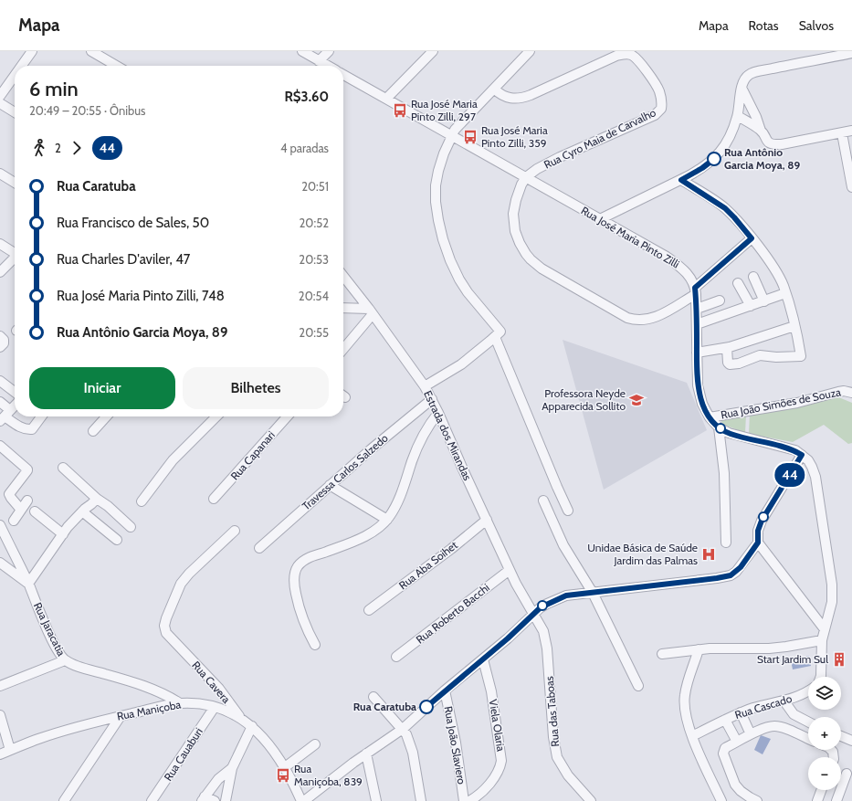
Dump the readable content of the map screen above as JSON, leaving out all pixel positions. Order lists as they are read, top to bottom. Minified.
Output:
{"streets":{"street":["Rua Cyro Maia de Carvalho","Rua José Maria Pinto Zilli","Rua João Simões de Souza","Estrada dos Mirandas","Rua Capanari","Travessa Carlos Salzedo","Rua Aba Soihet","Rua Roberto Bacchi","Rua Jaracatia","Rua Cavera","Rua Cascado","Rua Maniçoba","Rua das Taboas","Viela Olaria","Rua João Slaviero","Rua Cauaburi"]},"crossings":[["Rua Cyro Maia de Carvalho","Rua José Maria Pinto Zilli"],["Rua José Maria Pinto Zilli","Rua João Simões de Souza"],["Estrada dos Mirandas","Travessa Carlos Salzedo"],["Estrada dos Mirandas","Rua Aba Soihet"],["Estrada dos Mirandas","Rua Roberto Bacchi"],["Estrada dos Mirandas","Rua das Taboas"],["Rua Jaracatia","Rua Maniçoba"],["Rua Cavera","Rua Maniçoba"],["Rua Maniçoba","Rua Cauaburi"]],"places":{"bus stop":["Rua José Maria Pinto Zilli, 297","Rua José Maria Pinto Zilli, 359","Rua Maniçoba, 839"],"other":["Rua Antônio Garcia Moya, 89","Rua Caratuba"],"school or university":["Professora Neyde Apparecida Sollito"],"hospital":["Unidae Básica de Saúde Jardim das Palmas"],"building":["Start Jardim Sul"]},"lines":["bus line 44"],"page":{"header":"Mapa","nav":["Mapa","Rotas","Salvos"],"on_map":"44","heading":["6 min","20:49 – 20:55 · Ônibus","R$3.60"],"legs":["2","44","4 paradas"],"list":[{"name":"Rua Caratuba","value":"20:51"},{"name":"Rua Francisco de Sales, 50","value":"20:52"},{"name":"Rua Charles D'aviler, 47","value":"20:53"},{"name":"Rua José Maria Pinto Zilli, 748","value":"20:54"},{"name":"Rua Antônio Garcia Moya, 89","value":"20:55"}],"buttons":["Iniciar","Bilhetes"],"map_buttons":["+","−"]}}
